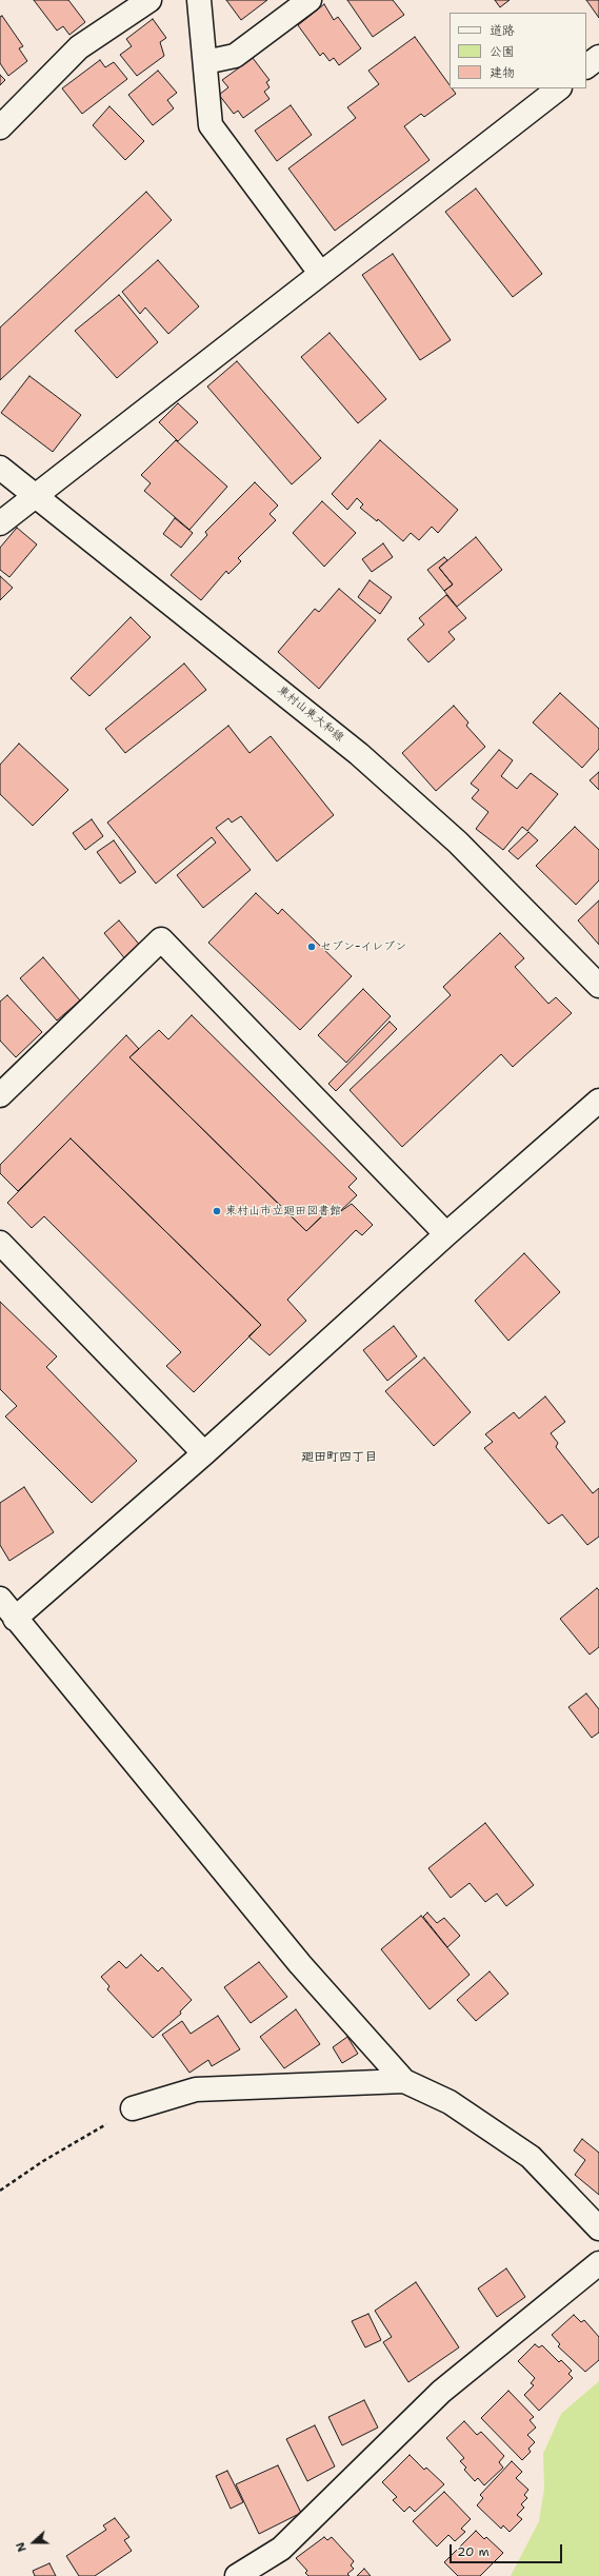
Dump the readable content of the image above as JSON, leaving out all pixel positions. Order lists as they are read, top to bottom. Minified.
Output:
{"streets":{"street":["東村山東大和線"]},"districts":["廻田町四丁目"],"places":["セブン-イレブン","東村山市立廻田図書館"],"legend":["道路","公園","建物"],"scale_bar":"20 m","north":"left"}
